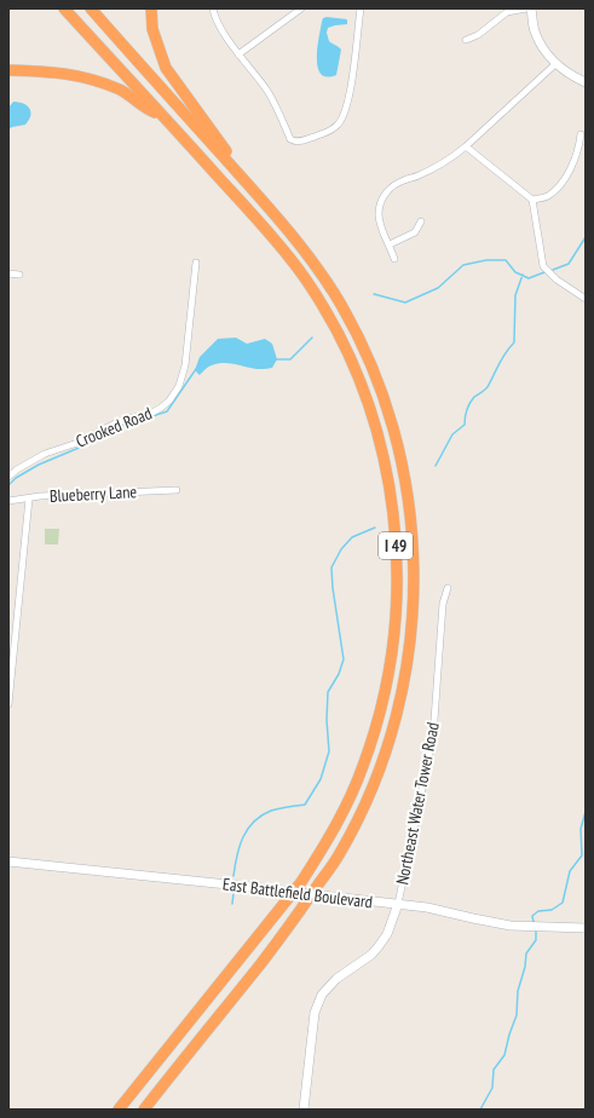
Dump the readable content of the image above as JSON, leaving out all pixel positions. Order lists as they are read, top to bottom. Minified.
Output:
{"streets":{"highway":["I 49"],"street":["Crooked Road","Blueberry Lane","Northeast Water Tower Road","East Battlefield Boulevard"]},"crossings":[["Northeast Water Tower Road","East Battlefield Boulevard"]]}
